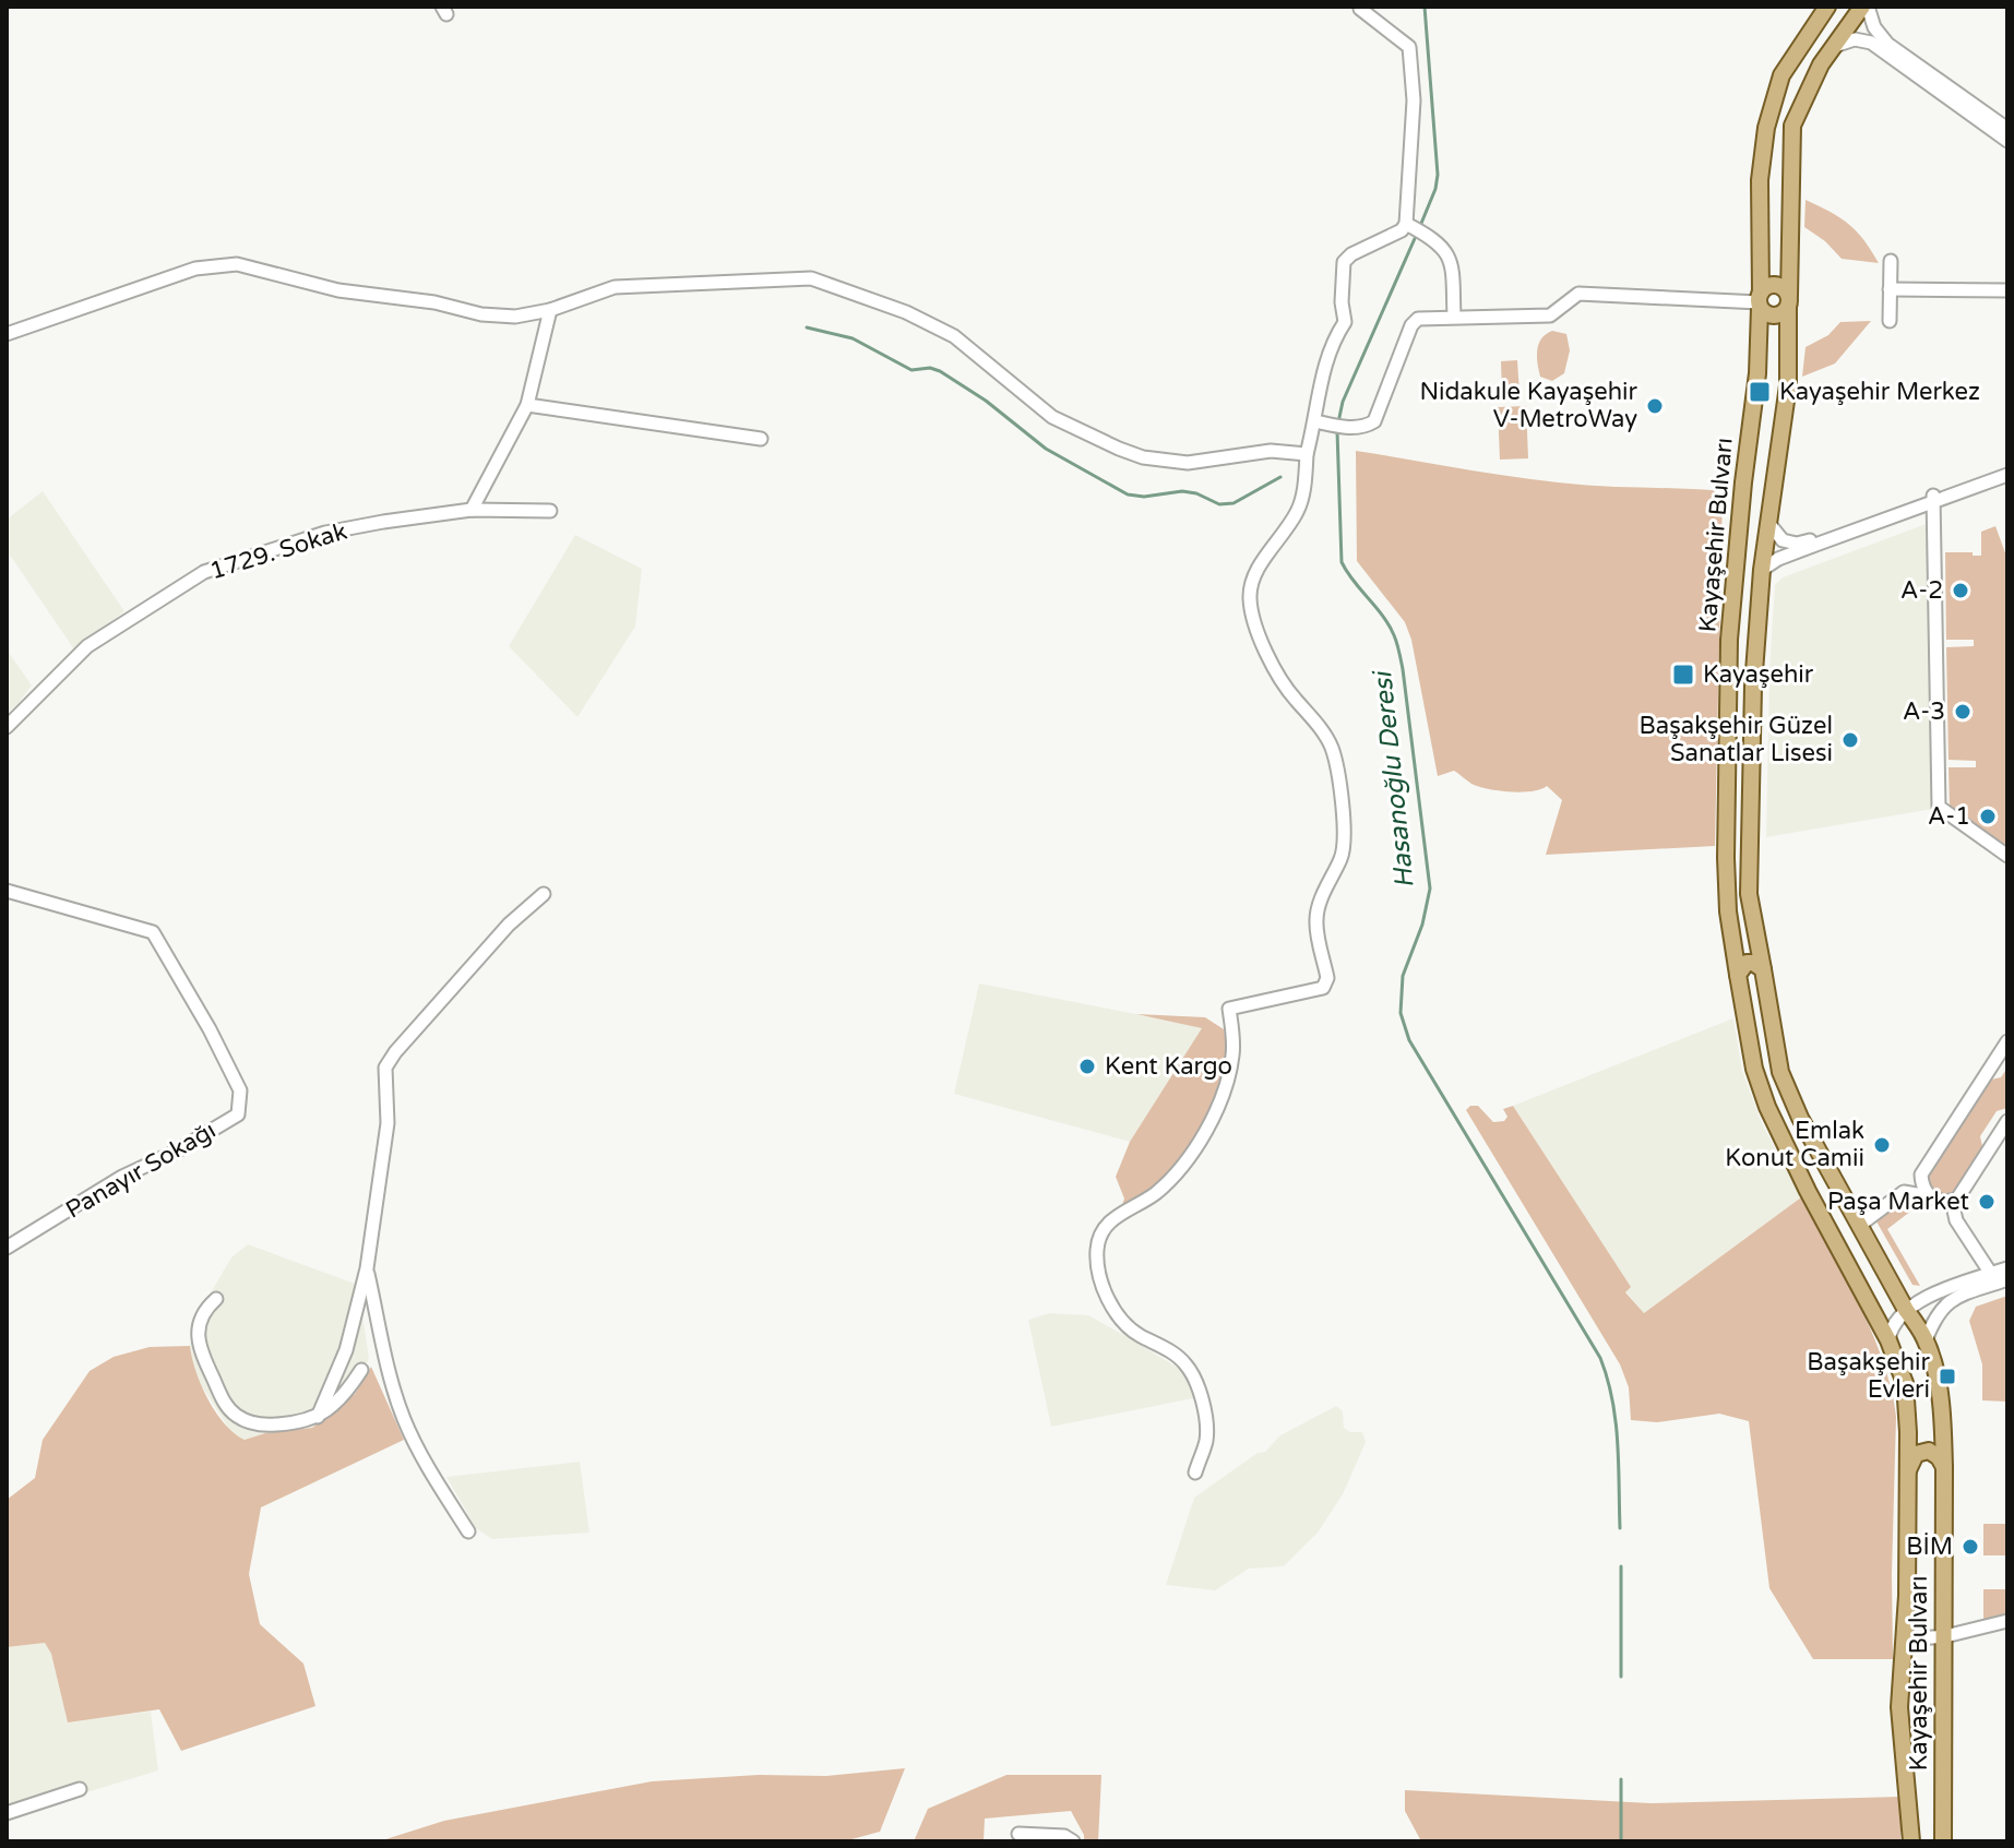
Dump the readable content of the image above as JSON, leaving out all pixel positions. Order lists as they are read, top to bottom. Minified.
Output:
{"streets":{"main road":["Kayaşehir Bulvarı"],"street":["1729. Sokak","Panayır Sokağı"]},"water":["Hasanoğlu Deresi"],"places":{"transit":["Kayaşehir Merkez","Kayaşehir","Başakşehir Evleri"],"other":["Nidakule Kayaşehir V-MetroWay","A-2","A-3","Başakşehir Güzel Sanatlar Lisesi","A-1","Kent Kargo","Emlak Konut Camii","Paşa Market","BİM"]}}
